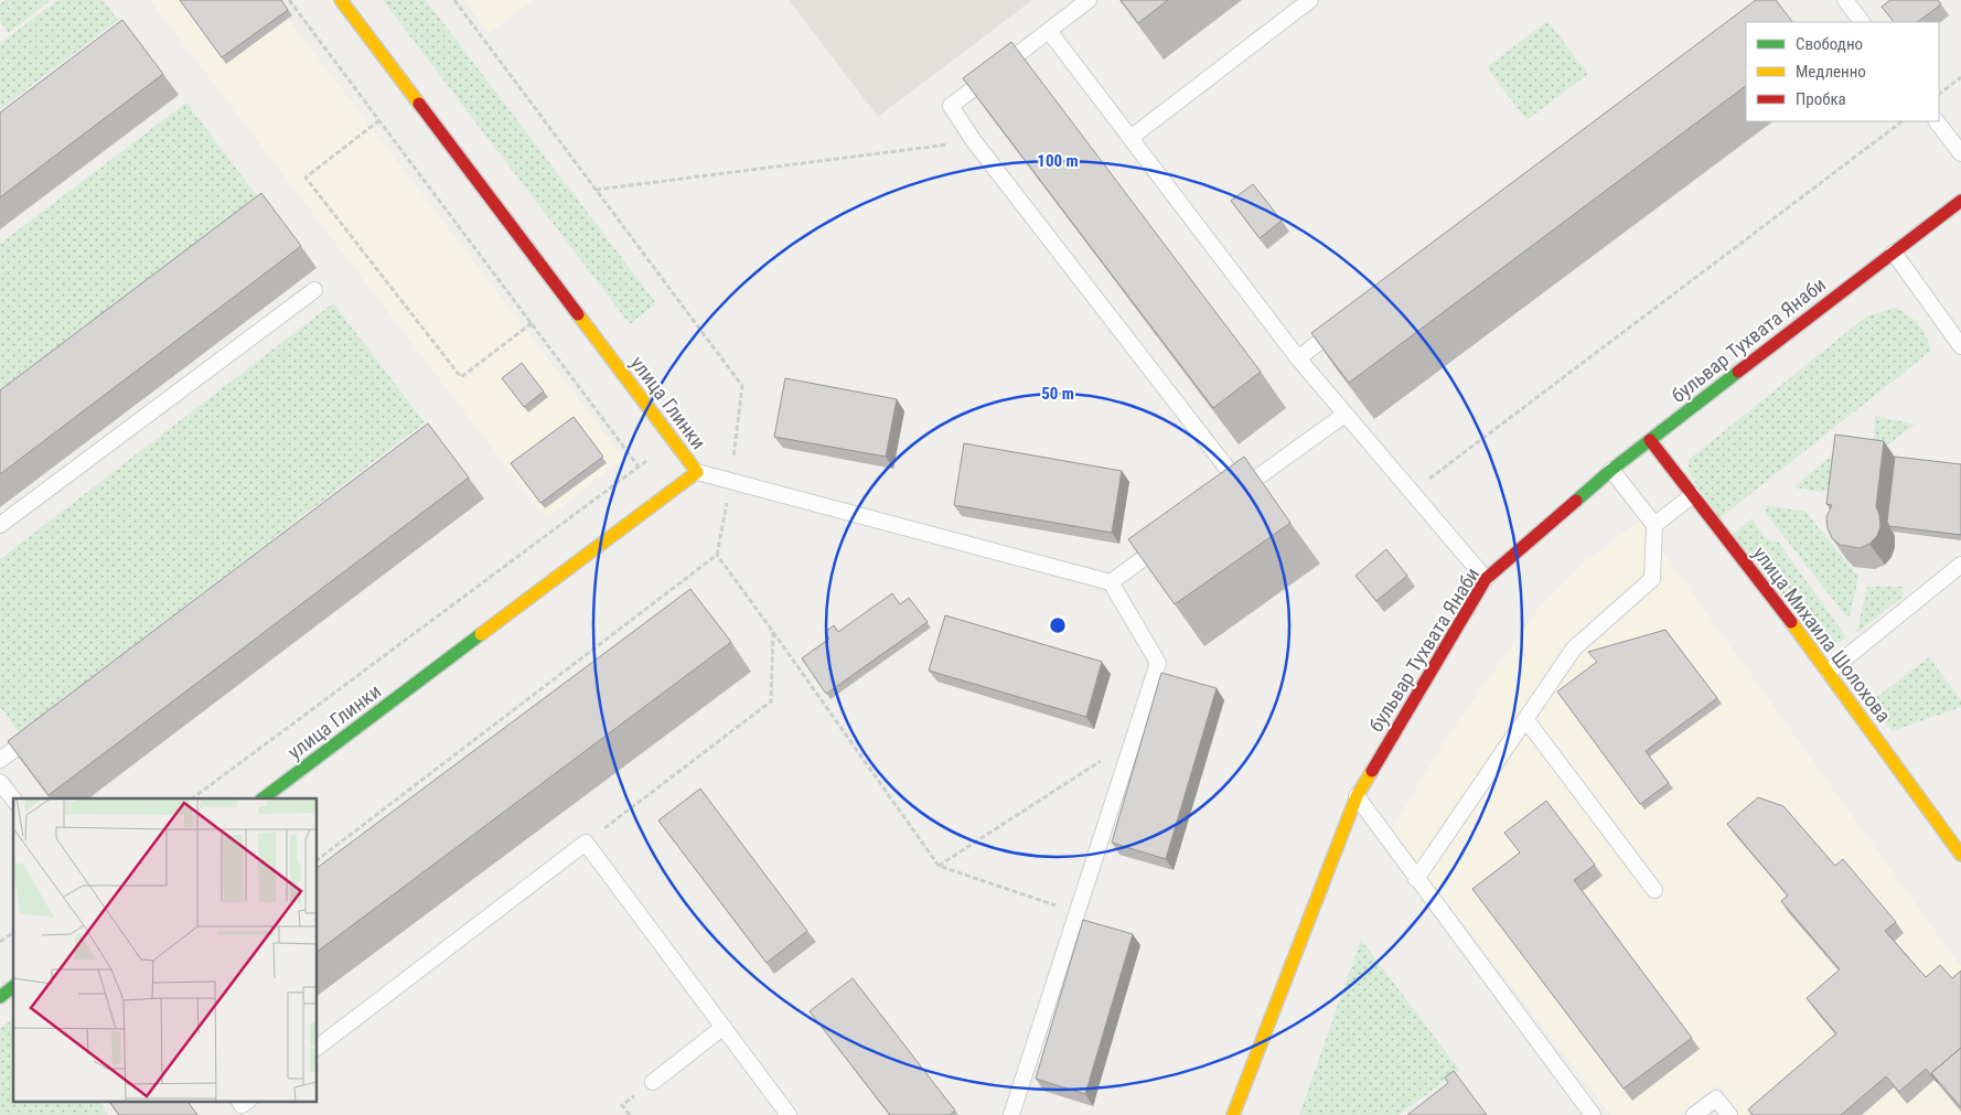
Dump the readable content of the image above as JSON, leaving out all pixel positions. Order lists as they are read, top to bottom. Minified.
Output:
{"streets":{"street":["бульвар Тухвата Янаби","улица Глинки","улица Михаила Шолохова"]},"crossings":[["бульвар Тухвата Янаби","улица Михаила Шолохова"]],"legend":["Свободно","Медленно","Пробка"],"rings":["100 m","50 m"]}
